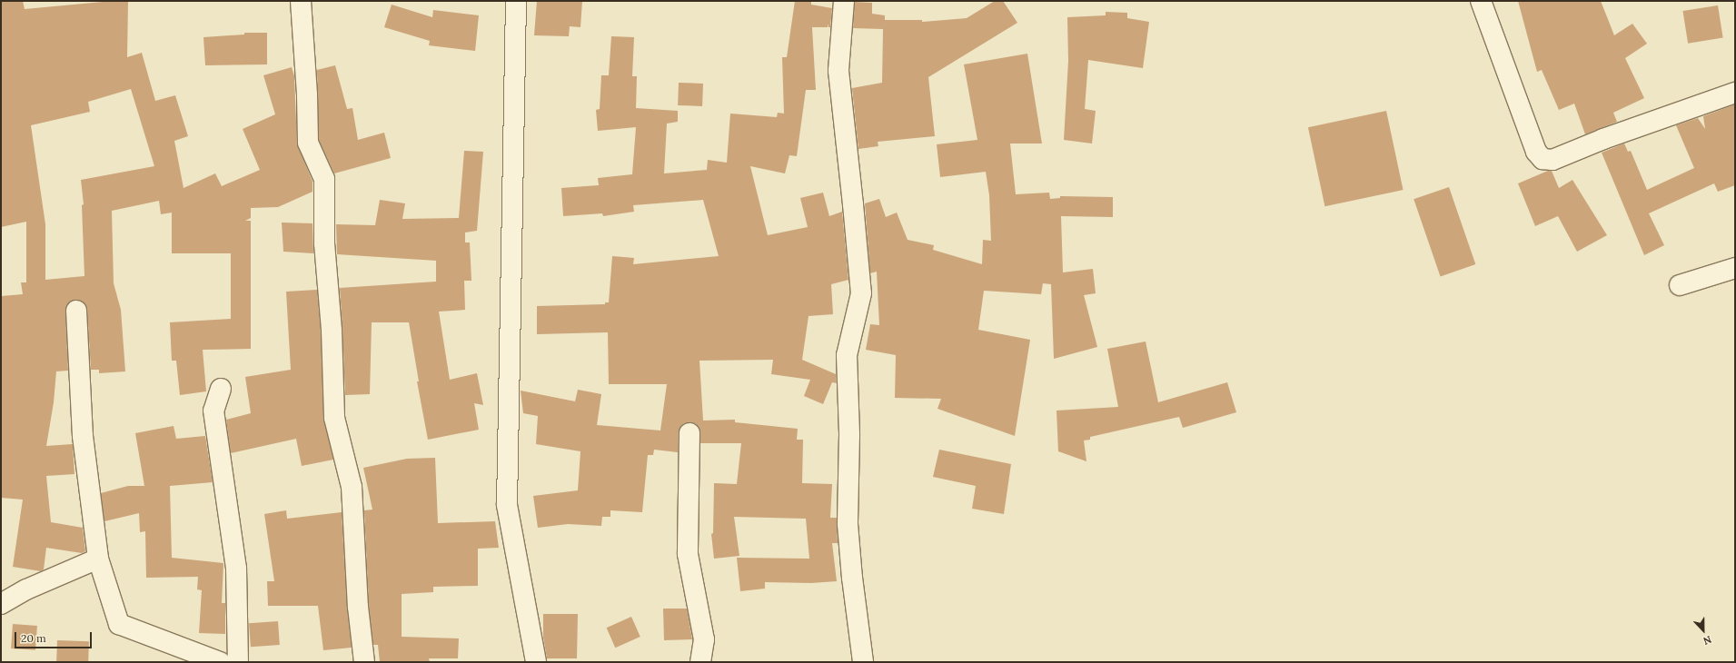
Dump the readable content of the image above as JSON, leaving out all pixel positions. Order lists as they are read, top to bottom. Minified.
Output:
{"scale_bar":"20 m","north":"bottom"}
